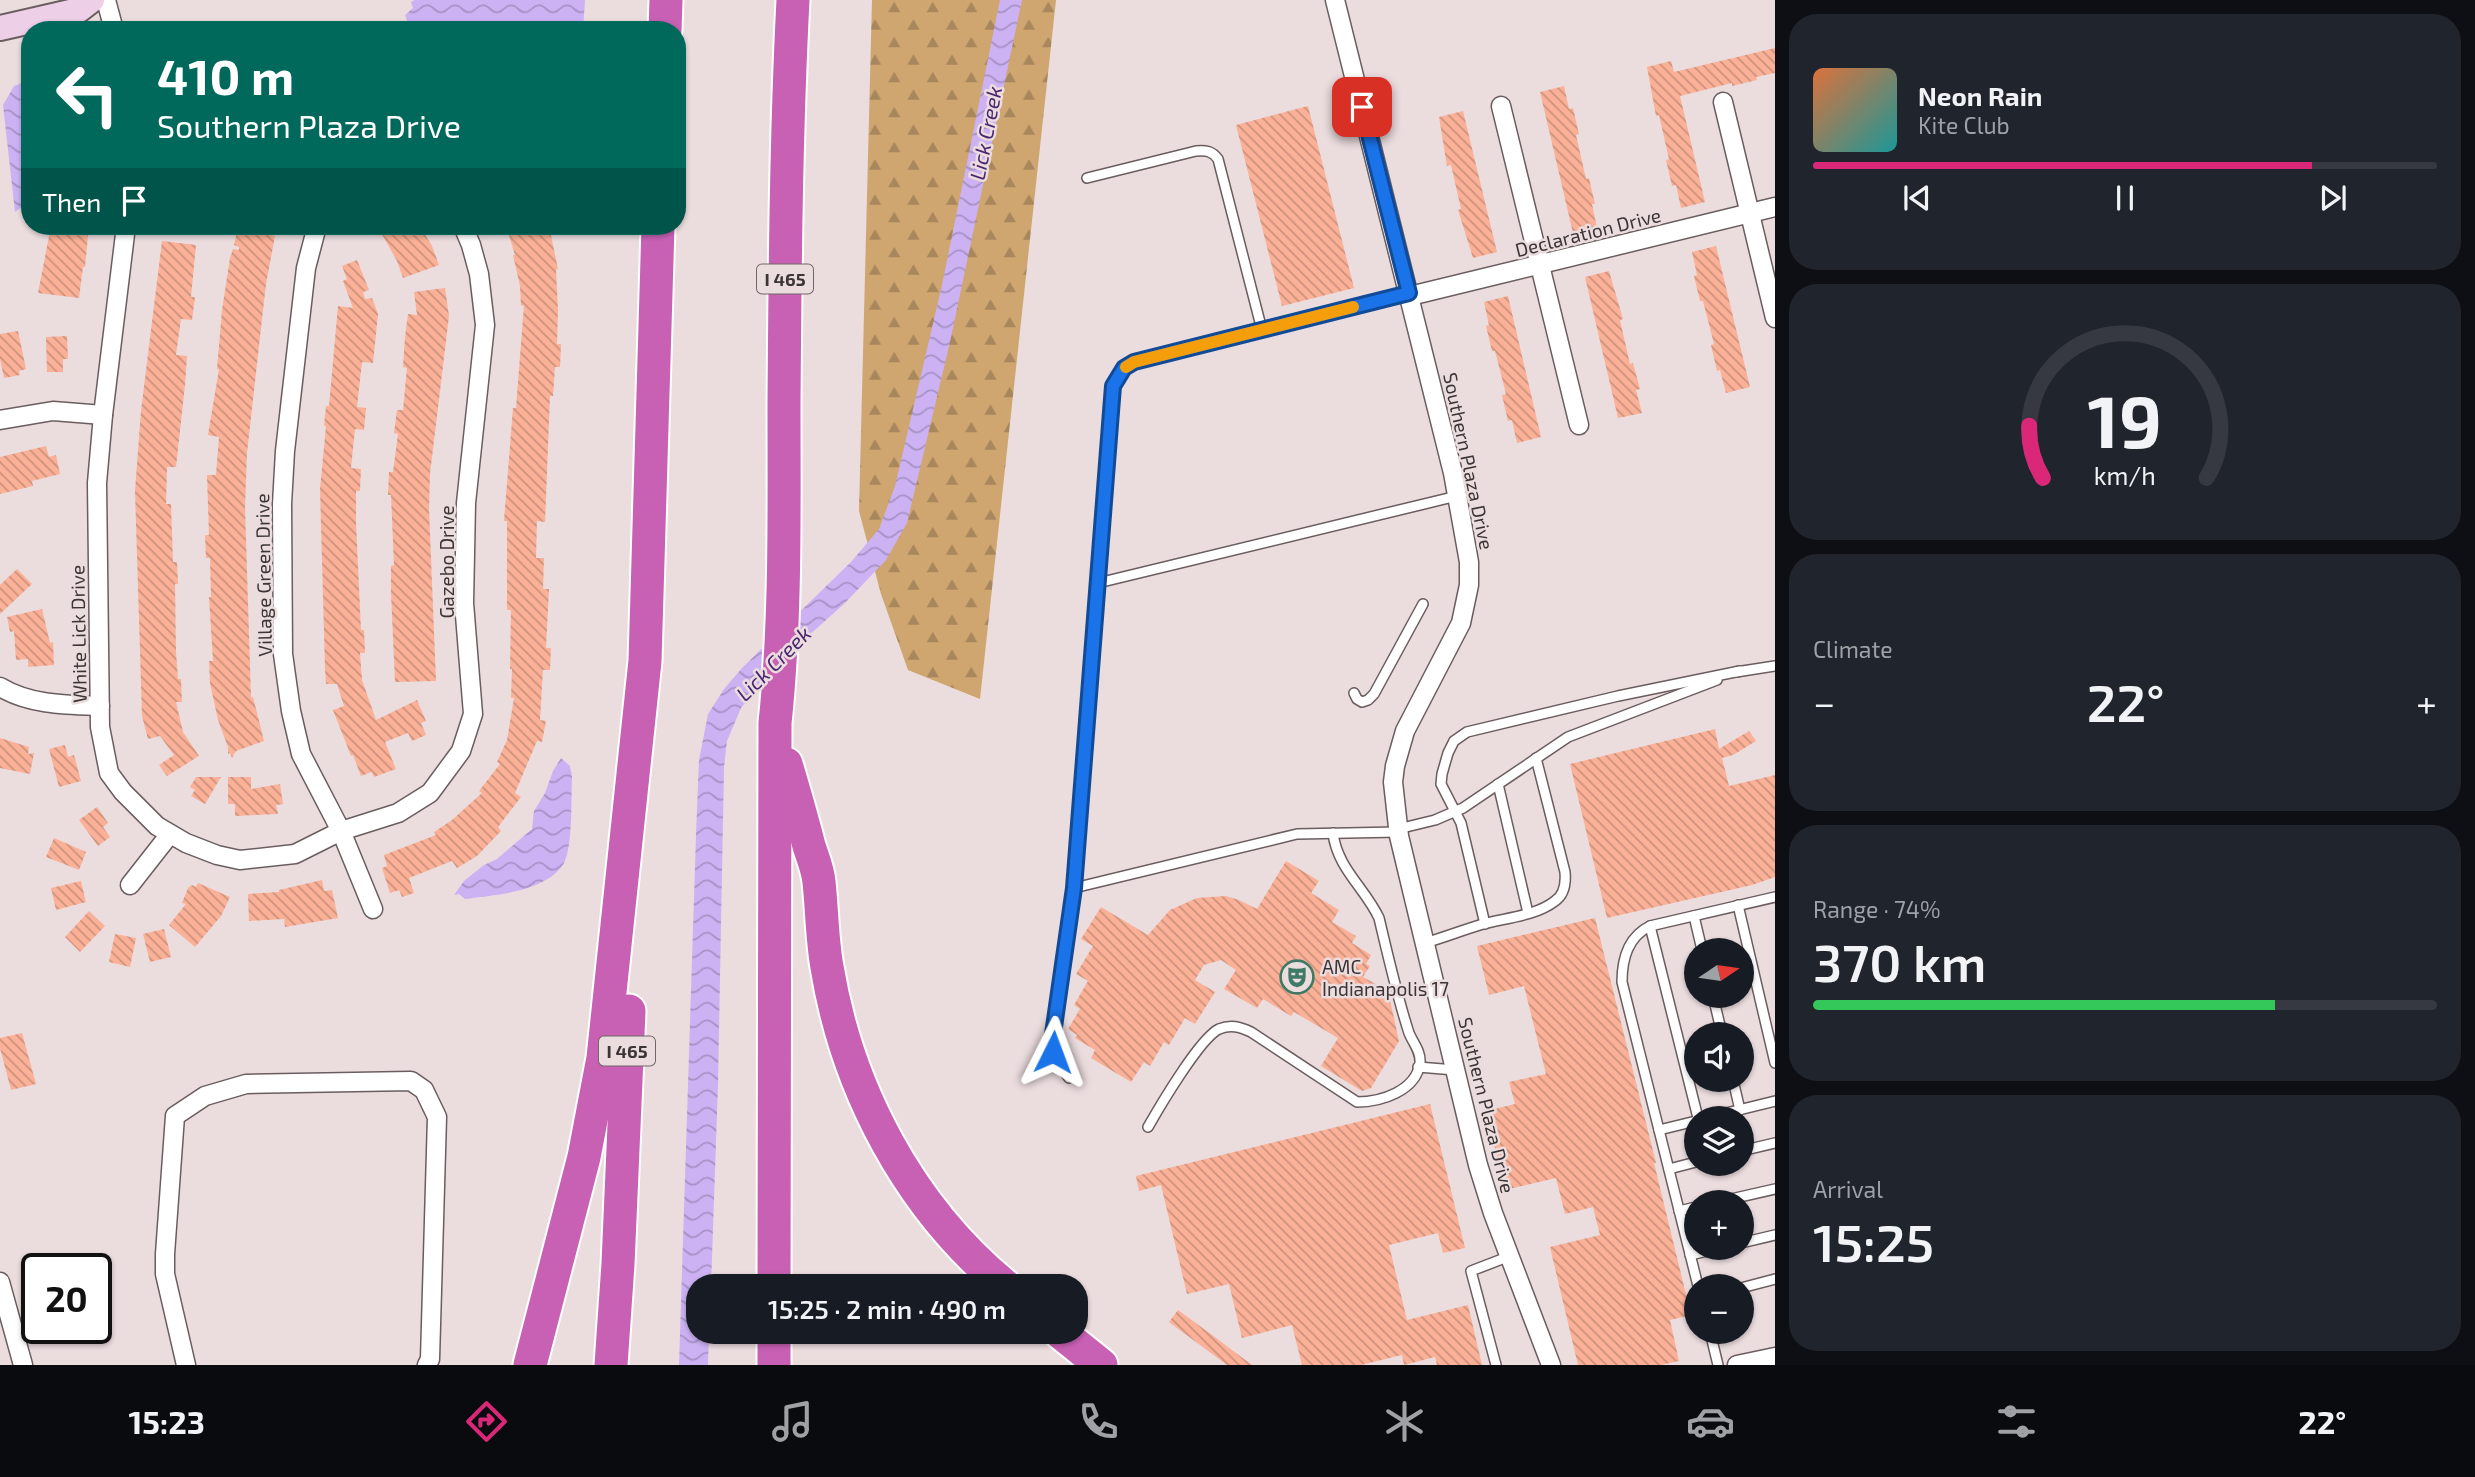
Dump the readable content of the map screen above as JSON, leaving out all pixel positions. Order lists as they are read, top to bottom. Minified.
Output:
{"streets":{"highway":["I 465"],"street":["Declaration Drive","Southern Plaza Drive","Gazebo Drive","Village Green Drive","White Lick Drive"]},"crossings":[["Declaration Drive","Southern Plaza Drive"],["Gazebo Drive","Village Green Drive"],["Gazebo Drive","White Lick Drive"],["Village Green Drive","White Lick Drive"]],"water":["Lick Creek"],"places":{"theatre":["AMC Indianapolis 17"]},"north":"right","page":{"turn":["410 m","Southern Plaza Drive"],"song":["Neon Rain","Kite Club"],"then":"Then","tile":["Climate",["Range · 74%","370 km"],["Arrival","15:25"]],"heat":["−","22°","+"],"map_buttons":["+","−"],"limit":"20","trip":"15:25 · 2 min · 490 m","tabs":["15:23","22°"],"gauge":["19","km/h"]}}
